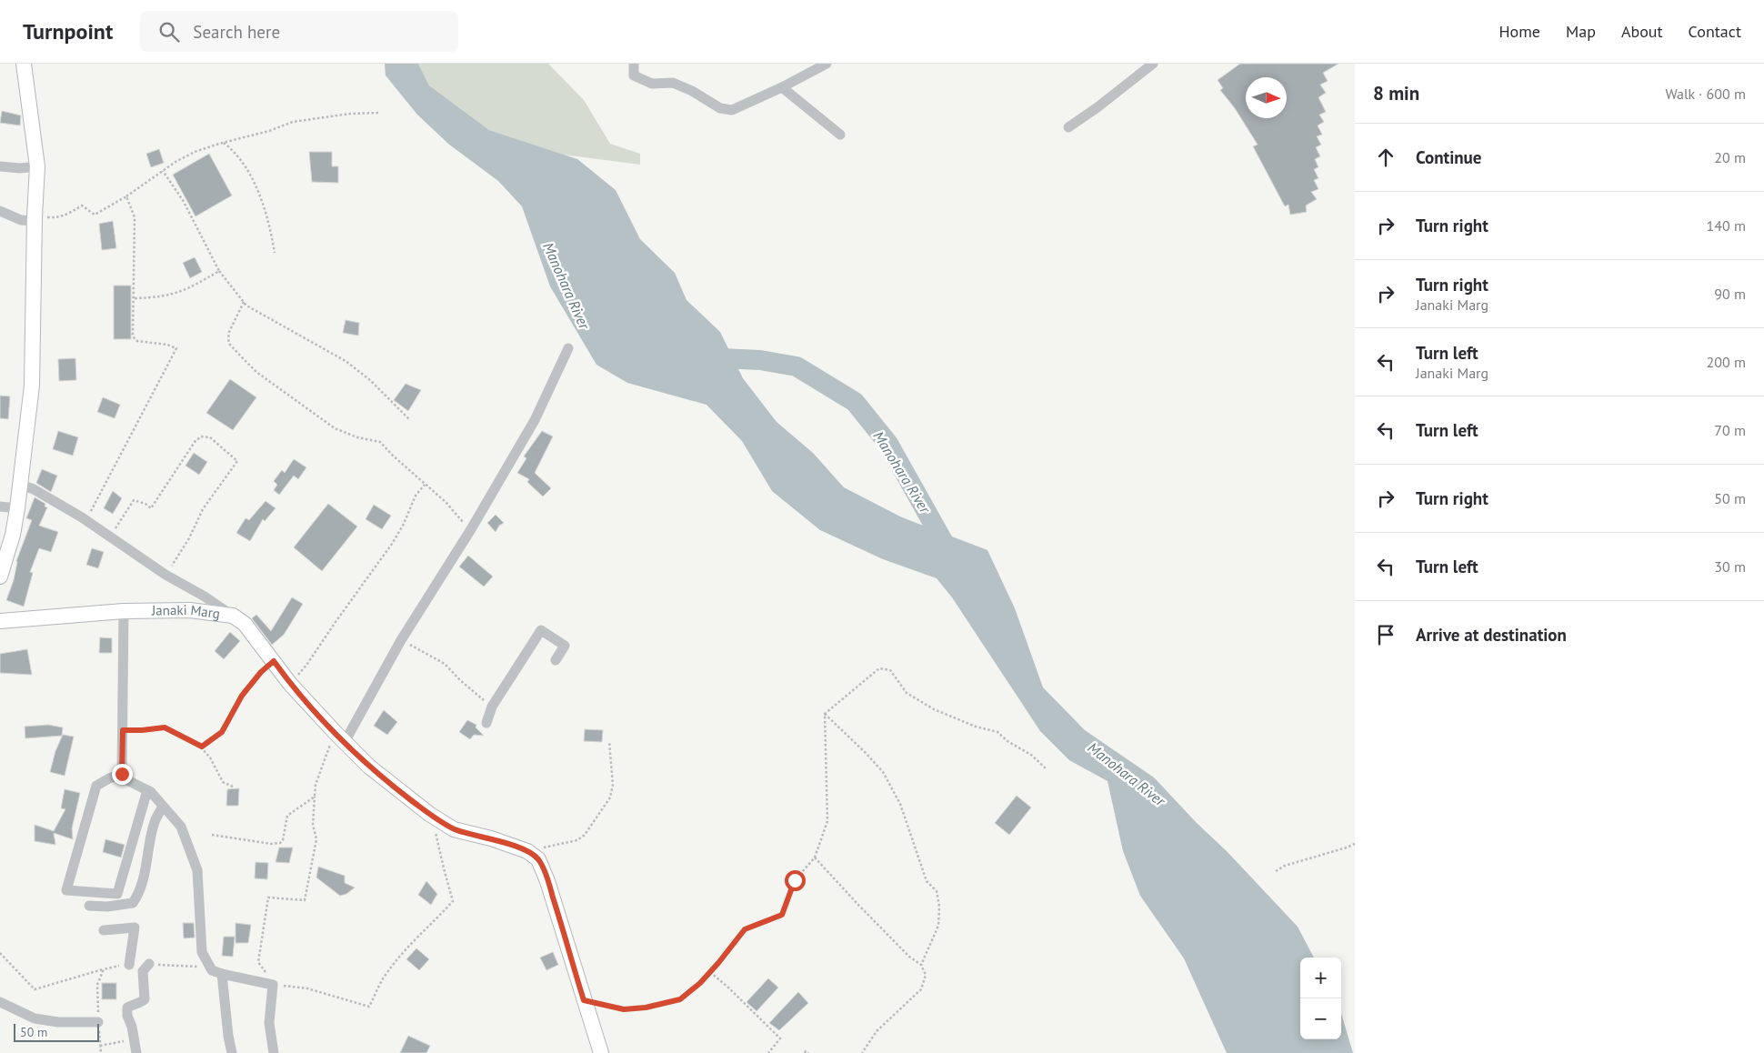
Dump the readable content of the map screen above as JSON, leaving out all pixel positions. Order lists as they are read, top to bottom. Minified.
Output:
{"streets":{"street":["Janaki Marg"]},"water":["Manohara River"],"scale_bar":"50 m","north":"right","page":{"header":"Turnpoint","search":"Search here","nav":["Home","Map","About","Contact"],"heading":["8 min","Walk · 600 m"],"list":[["Continue","20 m"],["Turn right","140 m"],["Turn right","Janaki Marg","90 m"],["Turn left","Janaki Marg","200 m"],["Turn left","70 m"],["Turn right","50 m"],["Turn left","30 m"],"Arrive at destination"],"map_buttons":["+","−"],"scale":"50 m"}}
